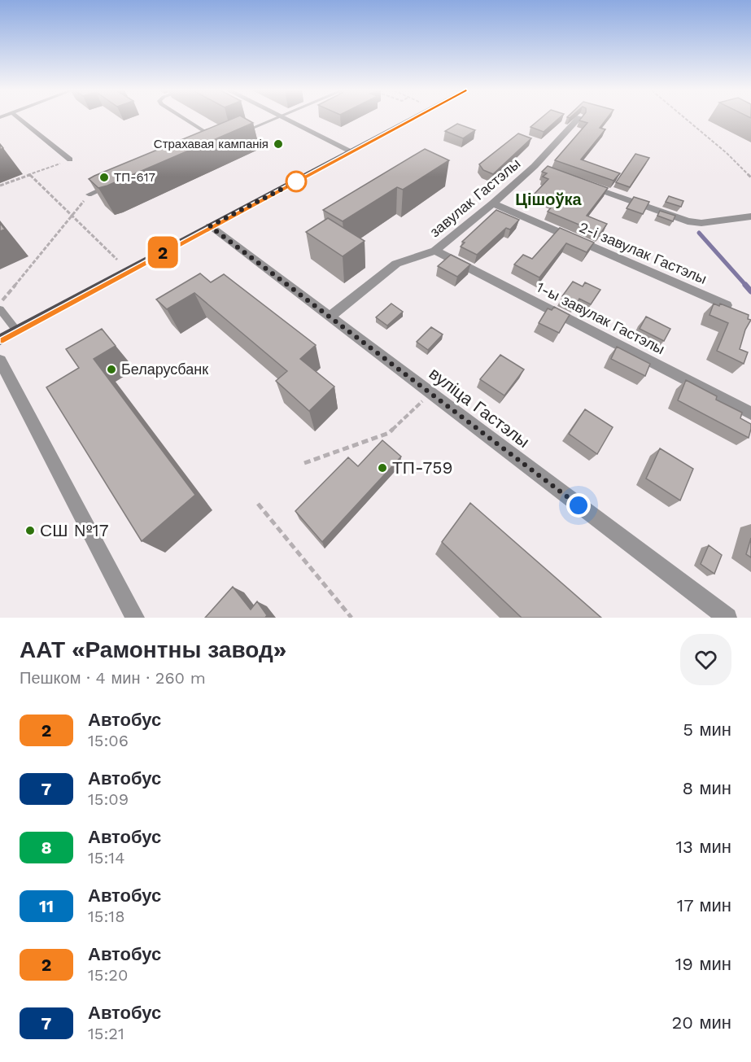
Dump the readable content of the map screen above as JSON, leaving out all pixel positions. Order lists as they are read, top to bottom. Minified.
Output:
{"streets":{"street":["завулак Гастэлы","2-і завулак Гастэлы","1-ы завулак Гастэлы","вуліца Гастэлы"]},"crossings":[["завулак Гастэлы","2-і завулак Гастэлы"],["завулак Гастэлы","1-ы завулак Гастэлы"],["завулак Гастэлы","вуліца Гастэлы"]],"districts":["Цішоўка"],"places":["Страхавая кампанія","ТП-617","Беларусбанк","ТП-759","СШ №17"],"lines":["bus line 2"],"page":{"on_map":"2","heading":["ААТ «Рамонтны завод»","Пешком · 4 мин · 260 m"],"list":[{"mark":"2","name":"Автобус","note":"15:06","value":"5 мин"},{"mark":"7","name":"Автобус","note":"15:09","value":"8 мин"},{"mark":"8","name":"Автобус","note":"15:14","value":"13 мин"},{"mark":"11","name":"Автобус","note":"15:18","value":"17 мин"},{"mark":"2","name":"Автобус","note":"15:20","value":"19 мин"},{"mark":"7","name":"Автобус","note":"15:21","value":"20 мин"}]}}
